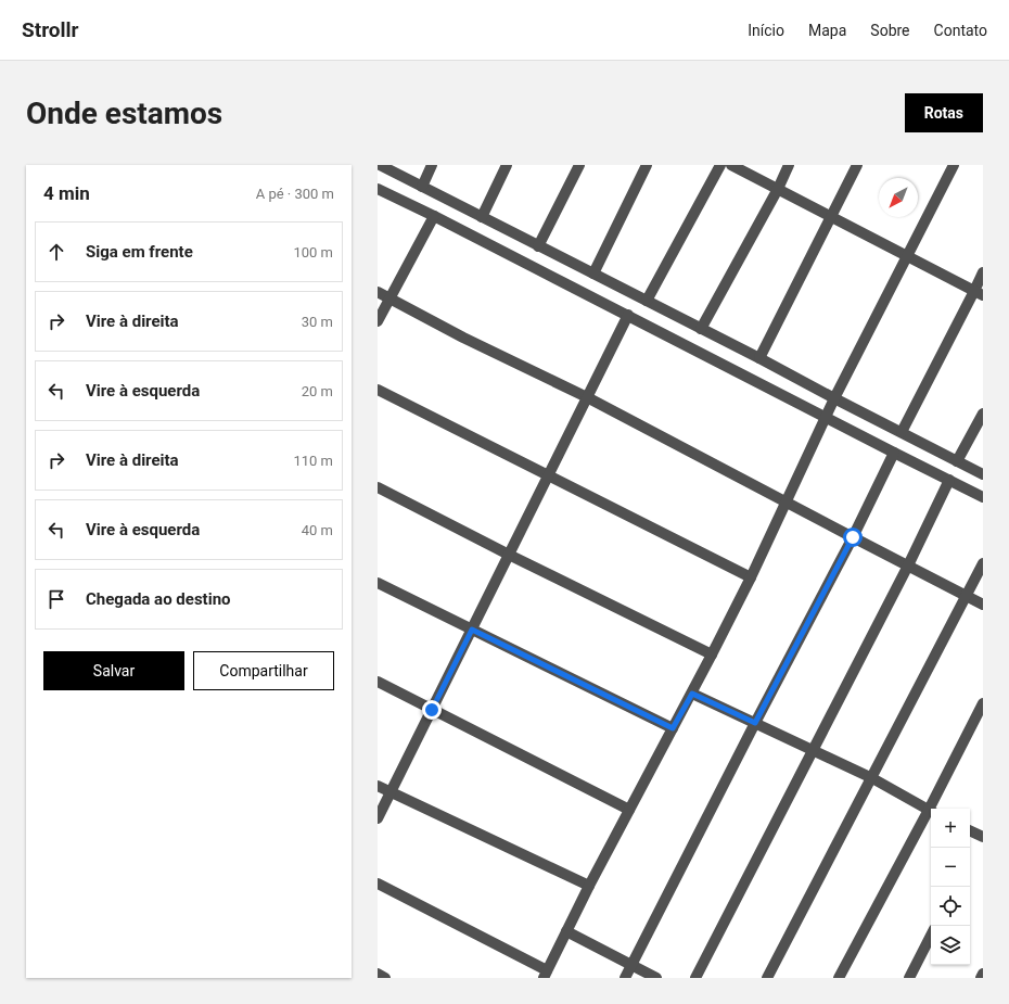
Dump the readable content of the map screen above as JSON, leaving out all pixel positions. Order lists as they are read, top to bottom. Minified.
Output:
{"north":"bottom left","page":{"header":"Strollr","nav":["Início","Mapa","Sobre","Contato"],"buttons":["Rotas",["Salvar","Compartilhar"]],"title":"Onde estamos","heading":["4 min","A pé · 300 m"],"list":[["Siga em frente","100 m"],["Vire à direita","30 m"],["Vire à esquerda","20 m"],["Vire à direita","110 m"],["Vire à esquerda","40 m"],"Chegada ao destino"],"map_buttons":["+","−"]}}
